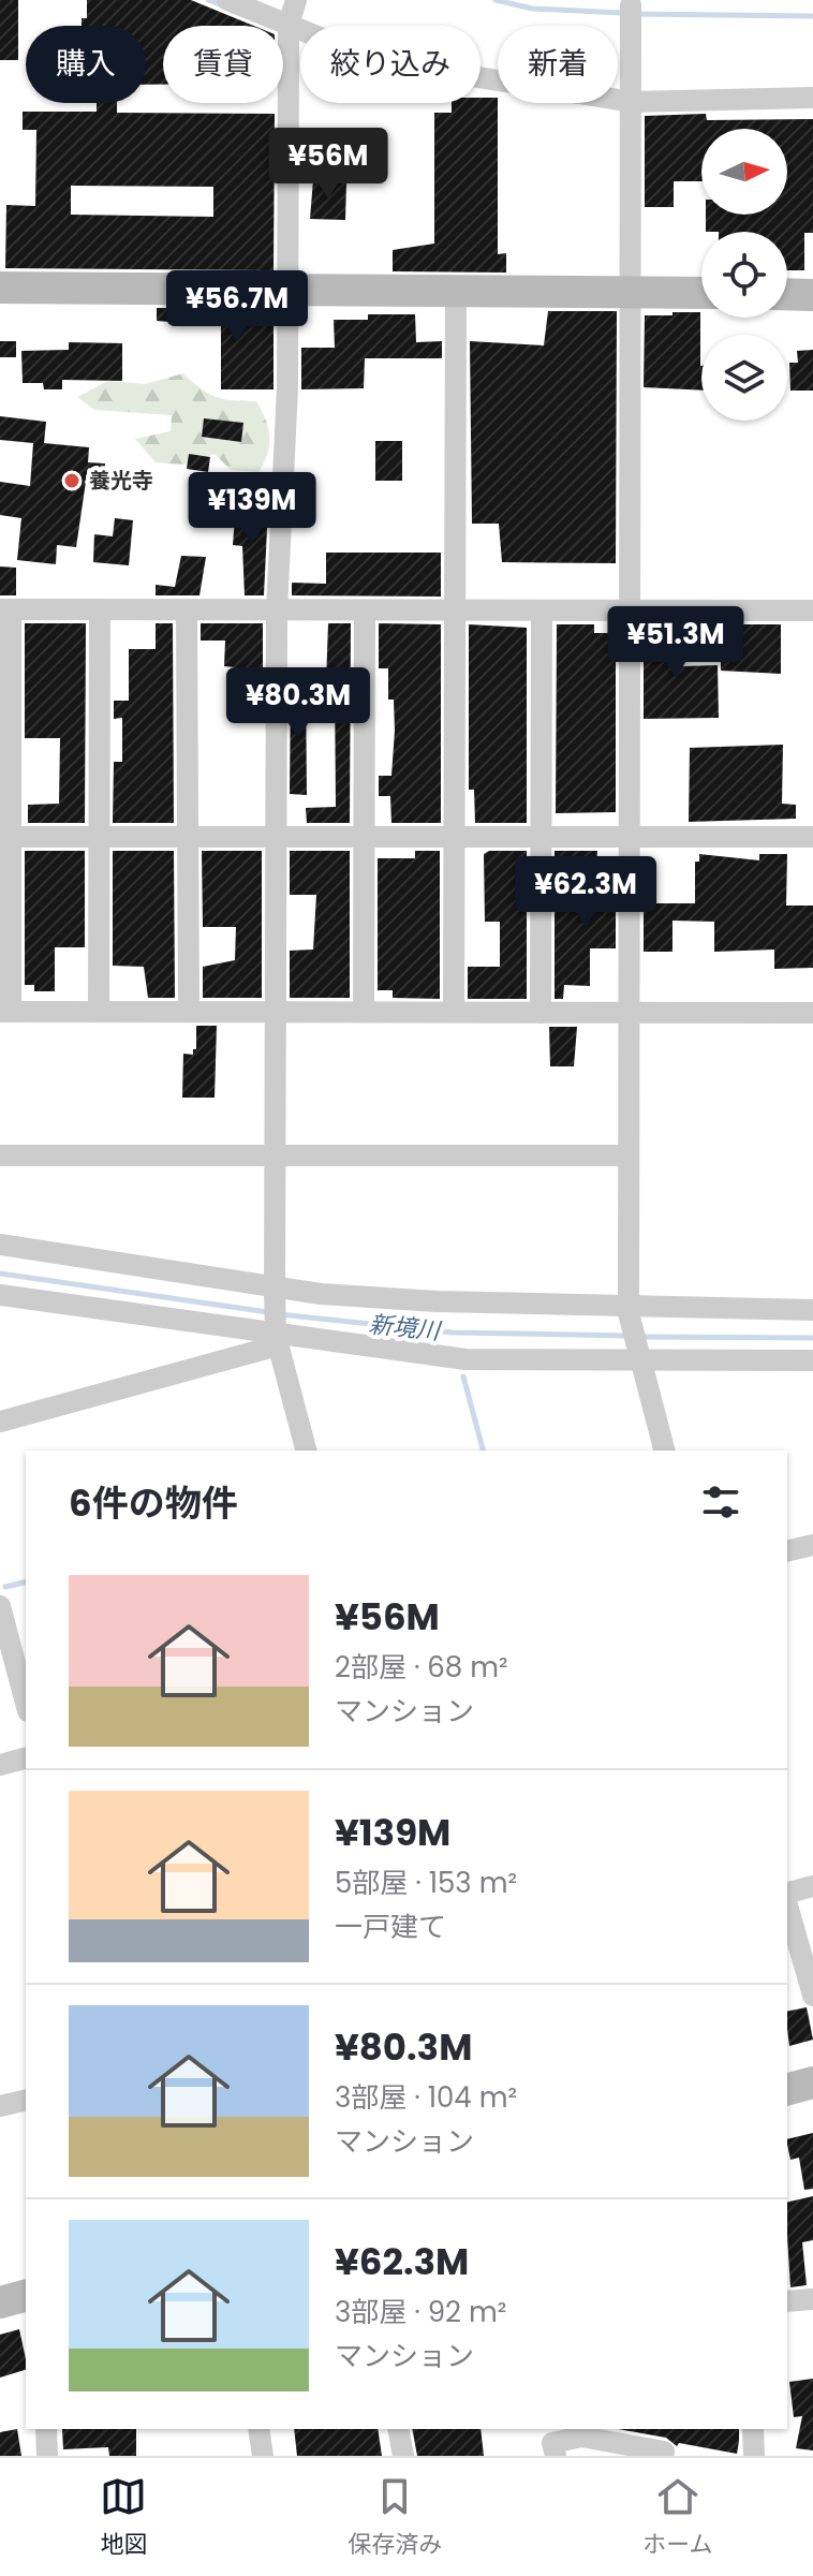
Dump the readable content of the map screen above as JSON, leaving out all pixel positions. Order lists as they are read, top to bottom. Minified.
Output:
{"water":["新境川"],"places":["養光寺"],"north":"right","page":{"chip":["購入","賃貸","絞り込み","新着"],"price":["¥56M","¥56.7M","¥139M","¥51.3M","¥80.3M","¥62.3M"],"heading":"6件の物件","list":[{"name":"¥56M","note":"2部屋 · 68 m² · マンション"},{"name":"¥139M","note":"5部屋 · 153 m² · 一戸建て"},{"name":"¥80.3M","note":"3部屋 · 104 m² · マンション"},{"name":"¥62.3M","note":"3部屋 · 92 m² · マンション"}],"tabs":["地図","保存済み","ホーム"]}}
